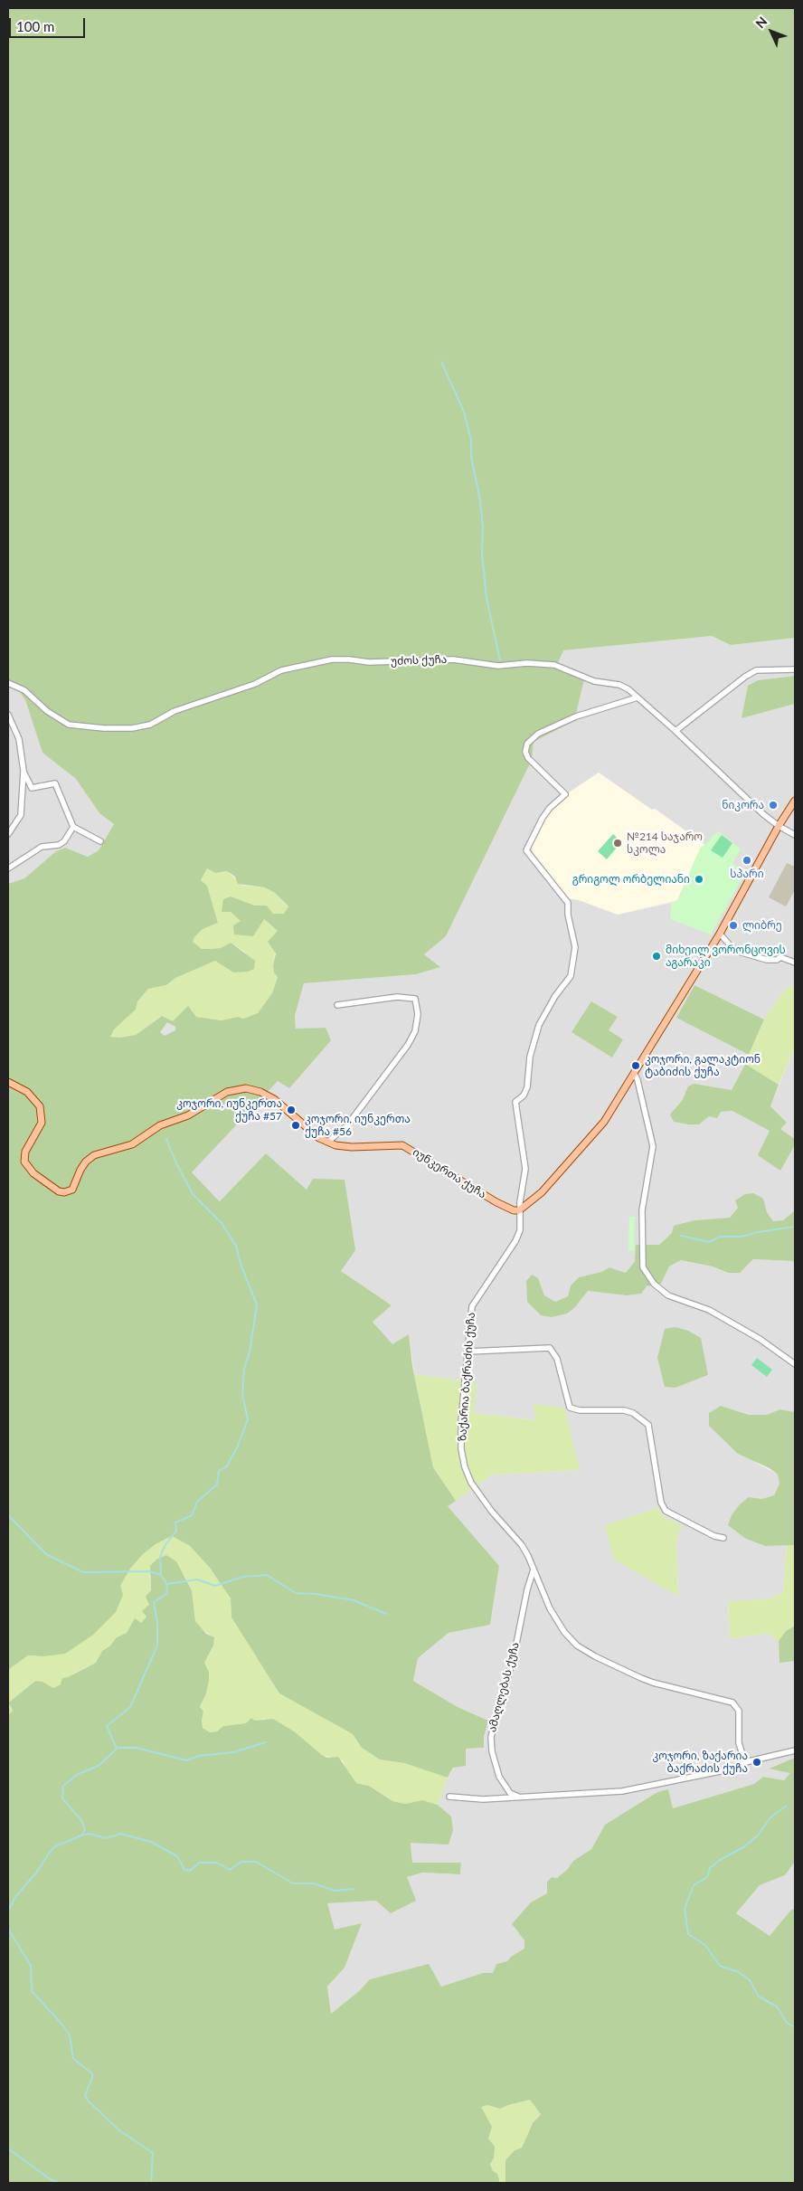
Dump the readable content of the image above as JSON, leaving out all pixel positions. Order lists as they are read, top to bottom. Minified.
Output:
{"streets":{"main road":["იუნკერთა ქუჩა"],"street":["უძოს ქუჩა","ზაქარია ბაქრაძის ქუჩა","ამაღლებას ქუჩა"]},"crossings":[["უძოს ქუჩა","ზაქარია ბაქრაძის ქუჩა"],["იუნკერთა ქუჩა","ზაქარია ბაქრაძის ქუჩა"],["ზაქარია ბაქრაძის ქუჩა","ამაღლებას ქუჩა"]],"places":["ნიკორა","№214 საჯარო სკოლა","სპარი","გრიგოლ ორბელიანი","ლიბრე","მიხეილ ვორონცოვის აგარაკი","კოჯორი, გალაკტიონ ტაბიძის ქუჩა","კოჯორი, იუნკერთა ქუჩა #57","კოჯორი, იუნკერთა ქუჩა #56","კოჯორი, ზაქარია ბაქრაძის ქუჩა"],"scale_bar":"100 m","north":"top left"}
